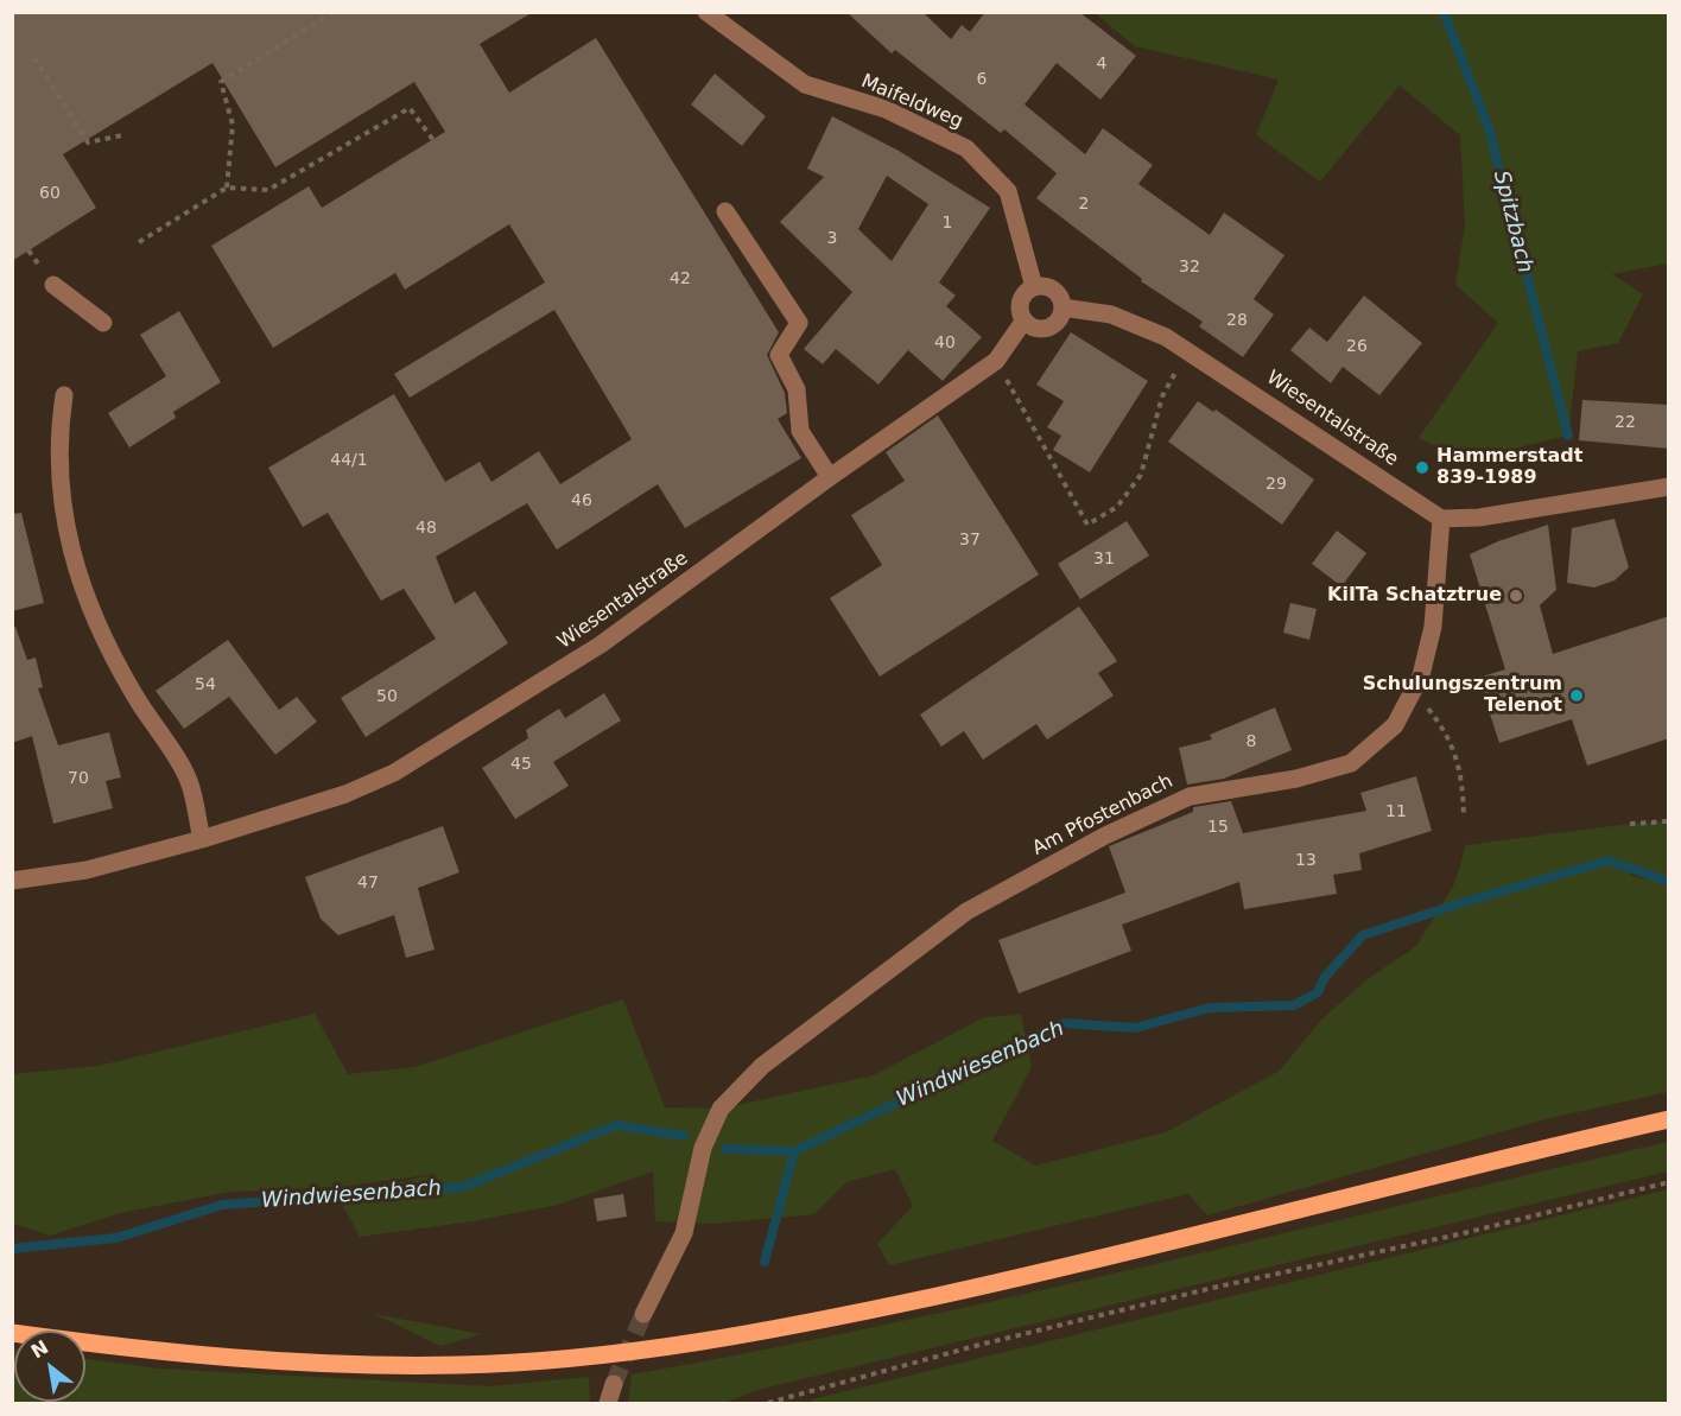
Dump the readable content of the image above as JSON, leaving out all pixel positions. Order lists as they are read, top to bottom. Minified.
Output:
{"streets":{"street":["Maifeldweg","Wiesentalstraße","Am Pfostenbach"]},"crossings":[["Maifeldweg","Wiesentalstraße"],["Wiesentalstraße","Am Pfostenbach"]],"water":["Spitzbach","Windwiesenbach"],"places":["Hammerstadt 839-1989","KiITa Schatztrue","Schulungszentrum Telenot"],"house_numbers":["4","6","60","2","1","3","32","42","28","40","26","22","44/1","29","46","48","37","31","54","50","8","45","70","11","15","13","47"],"north":"top left"}
